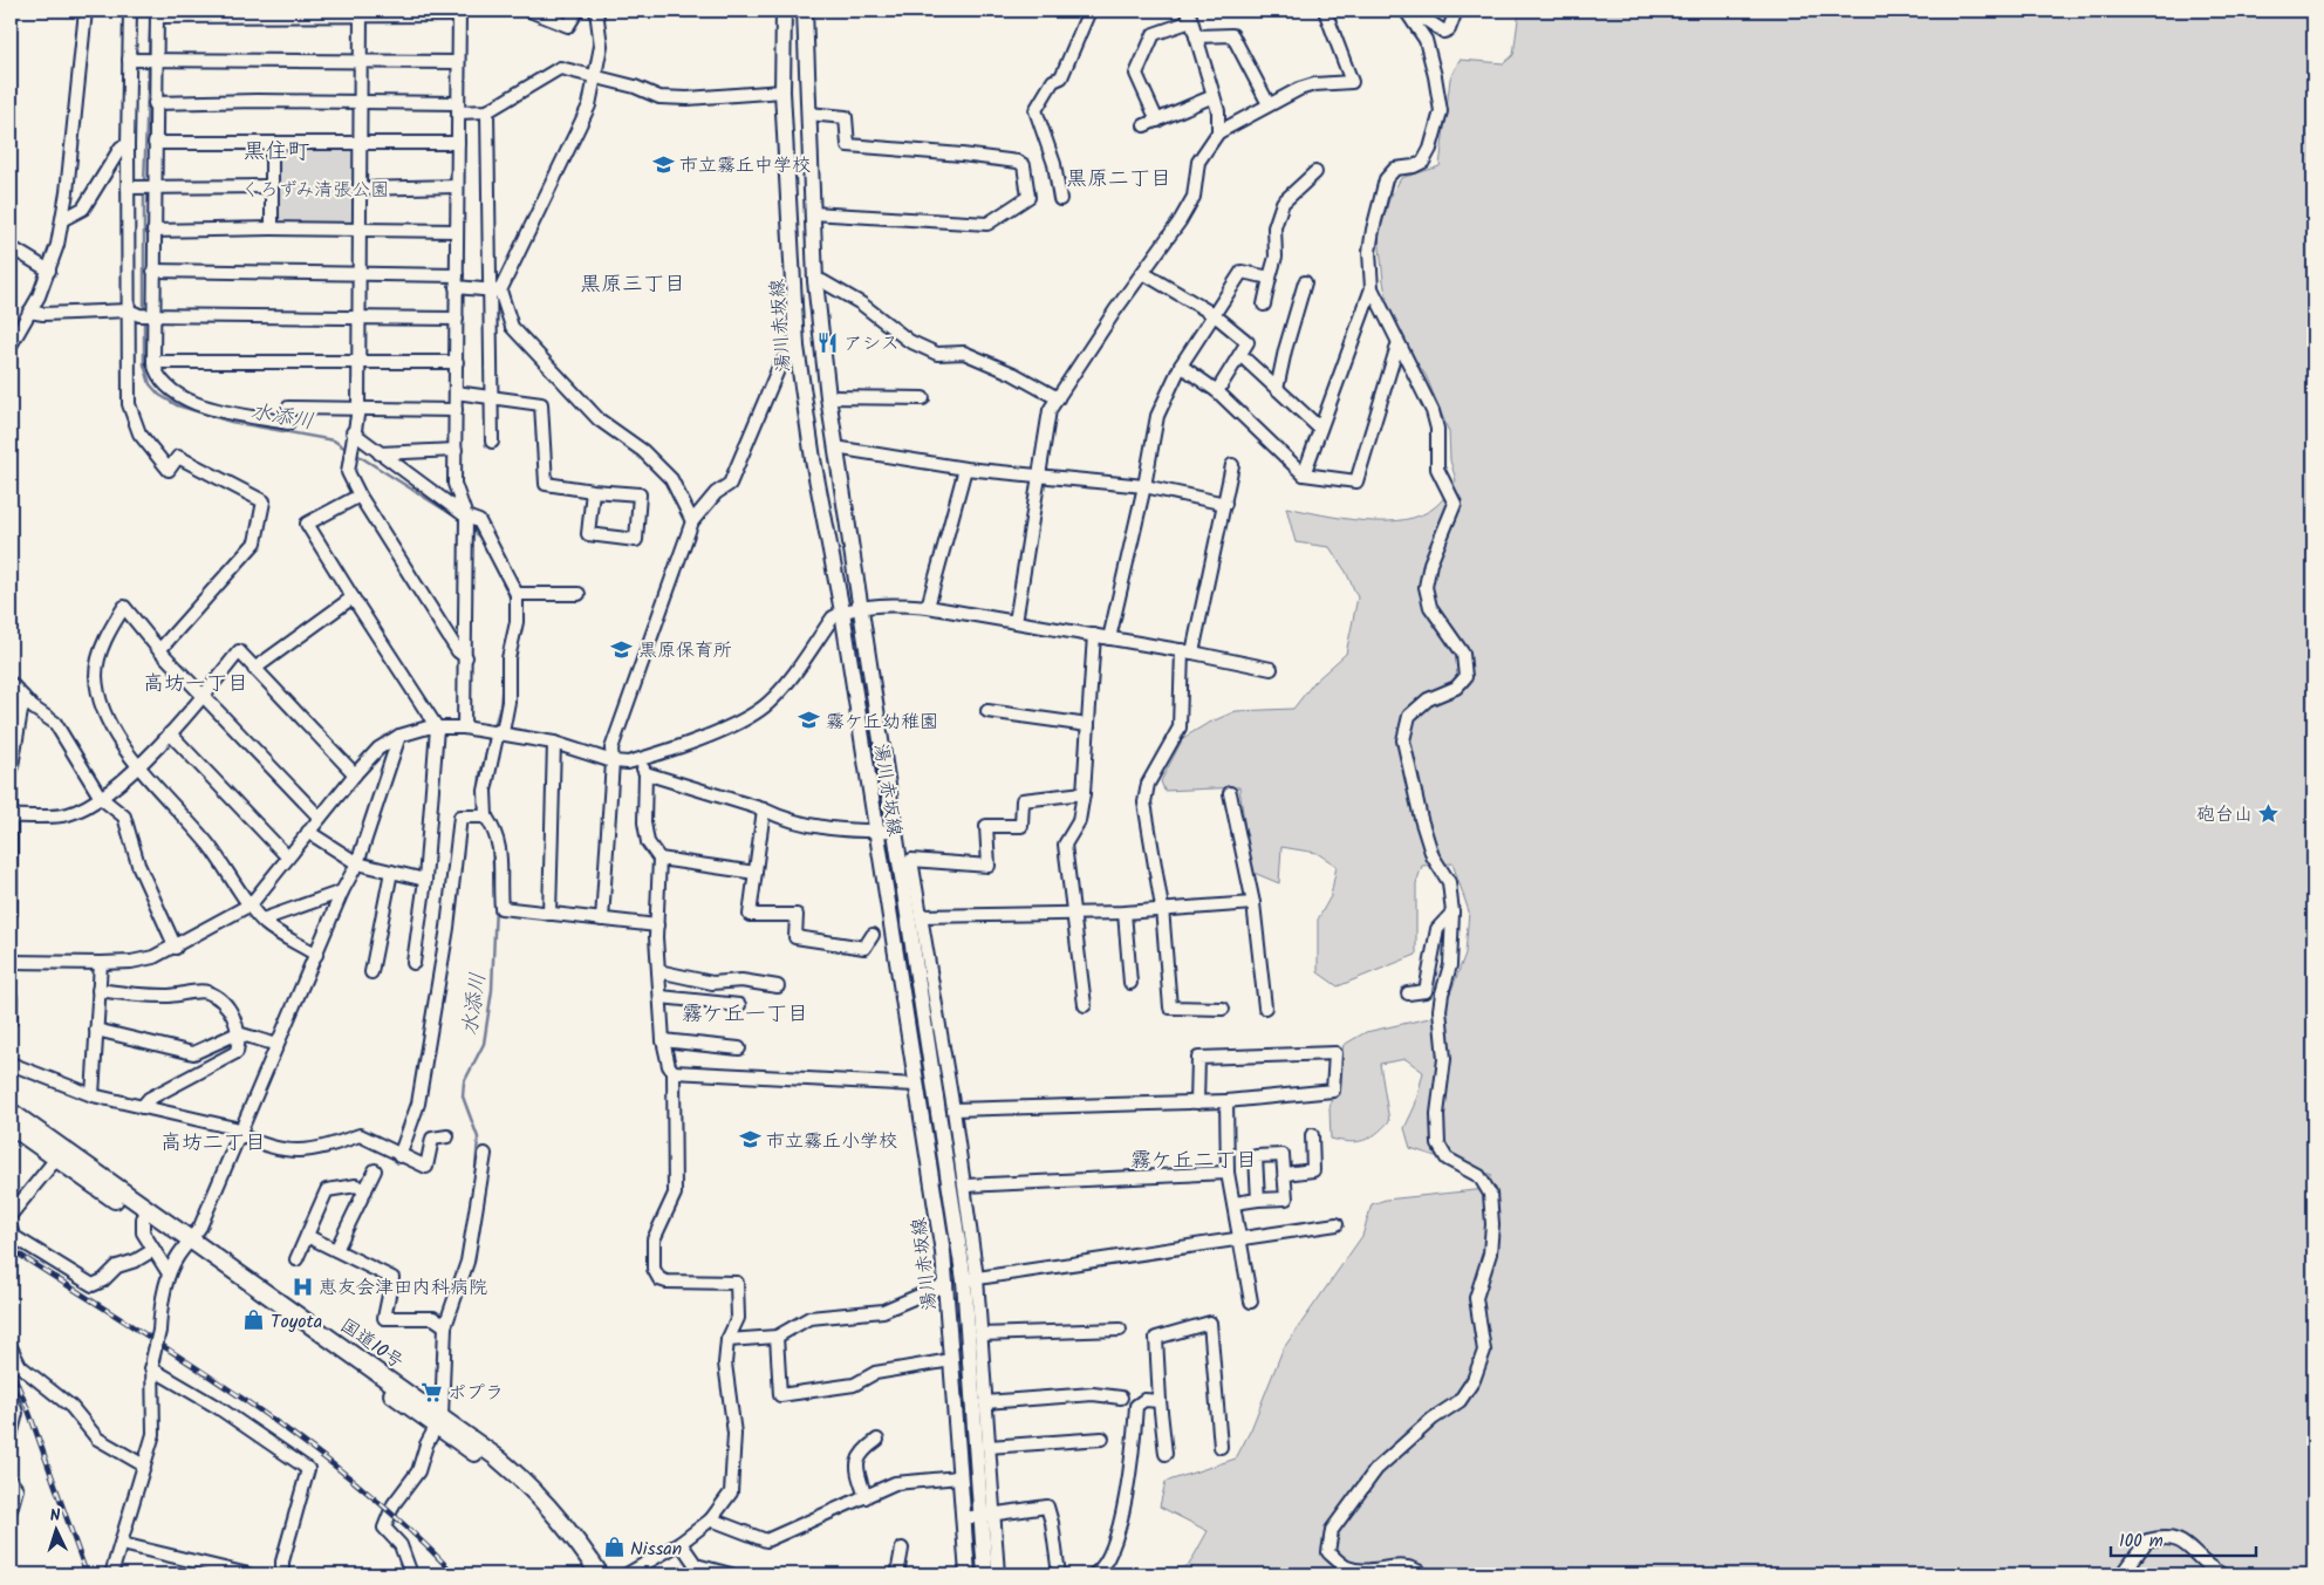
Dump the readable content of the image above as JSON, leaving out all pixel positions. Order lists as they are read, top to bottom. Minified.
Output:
{"streets":{"highway":["国道10号"],"main road":["湯川赤坂線"]},"districts":["黒住町","黒原二丁目","黒原三丁目","高坊一丁目","霧ケ丘一丁目","高坊二丁目","霧ケ丘二丁目"],"water":["水添川"],"parks":["くろずみ清張公園"],"places":{"school or university":["市立霧丘中学校","黒原保育所","霧ケ丘幼稚園","市立霧丘小学校"],"restaurant":["アシス"],"place":["砲台山"],"hospital":["恵友会津田内科病院"],"shop":["Toyota","Nissan"],"supermarket":["ポプラ"]},"scale_bar":"100 m","north":"top"}
